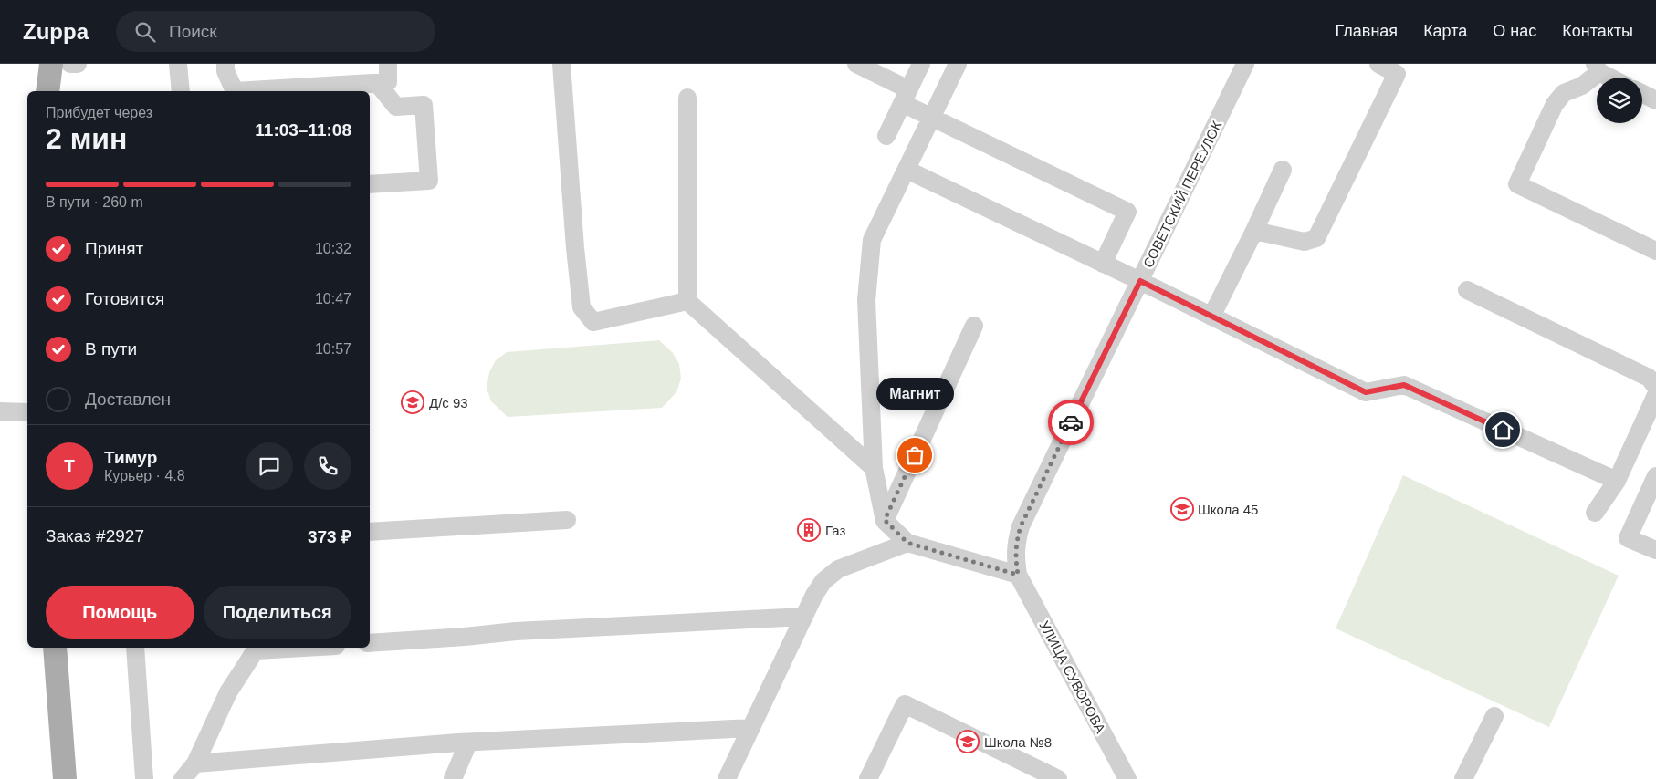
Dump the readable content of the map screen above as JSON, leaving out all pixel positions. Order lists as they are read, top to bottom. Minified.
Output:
{"streets":{"street":["СОВЕТСКИЙ ПЕРЕУЛОК","УЛИЦА СУВОРОВА"]},"crossings":[["СОВЕТСКИЙ ПЕРЕУЛОК","УЛИЦА СУВОРОВА"]],"places":{"school or university":["Д/с 93","Школа 45","Школа №8"],"other":["Магнит"],"building":["Газ"]},"page":{"header":"Zuppa","search":"Поиск","nav":["Главная","Карта","О нас","Контакты"],"heading":["2 мин","Прибудет через","11:03–11:08"],"panel":["Тимур","Курьер · 4.8","Заказ #2927","373 ₽"],"bar":"В пути · 260 m","list":[["Принят","10:32"],["Готовится","10:47"],["В пути","10:57"],"Доставлен"],"bubble":"Магнит","round":"Т","buttons":["Помощь","Поделиться"]}}
